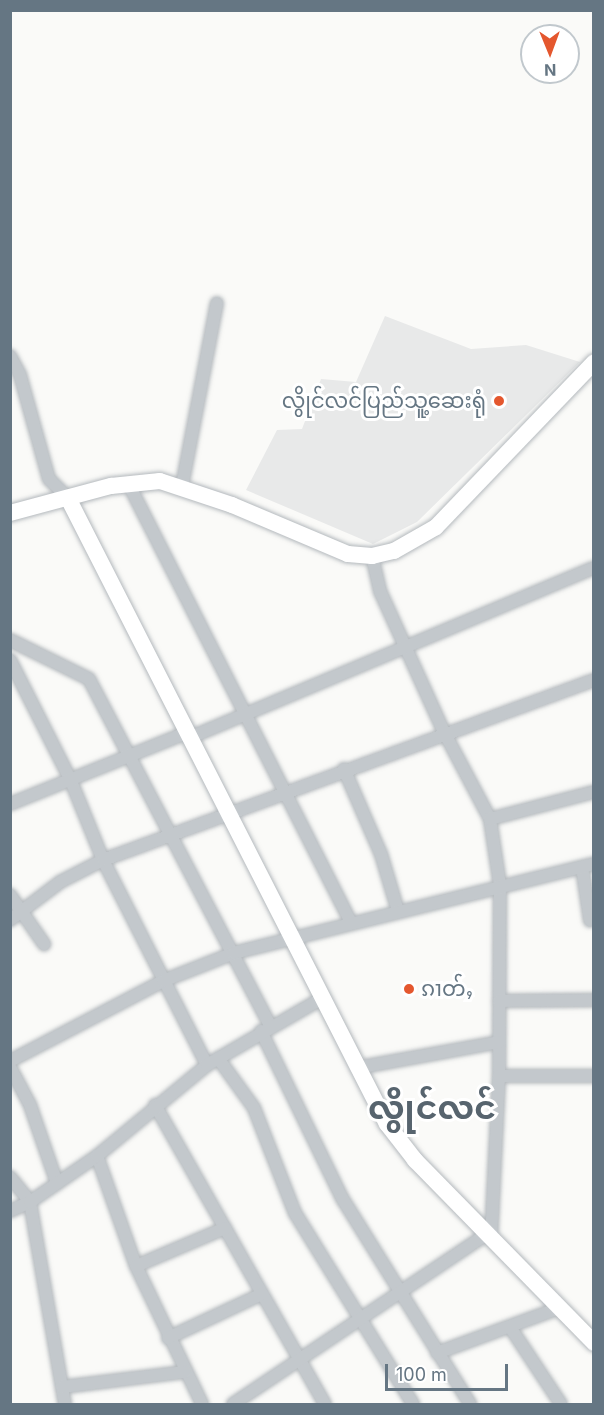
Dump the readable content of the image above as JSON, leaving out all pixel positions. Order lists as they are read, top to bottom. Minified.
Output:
{"districts":["လွိုင်လင်"],"places":["လွိုင်လင်ပြည်သူ့ဆေးရုံ","ၵၢတ်ႇ"],"scale_bar":"100 m","north":"bottom"}
